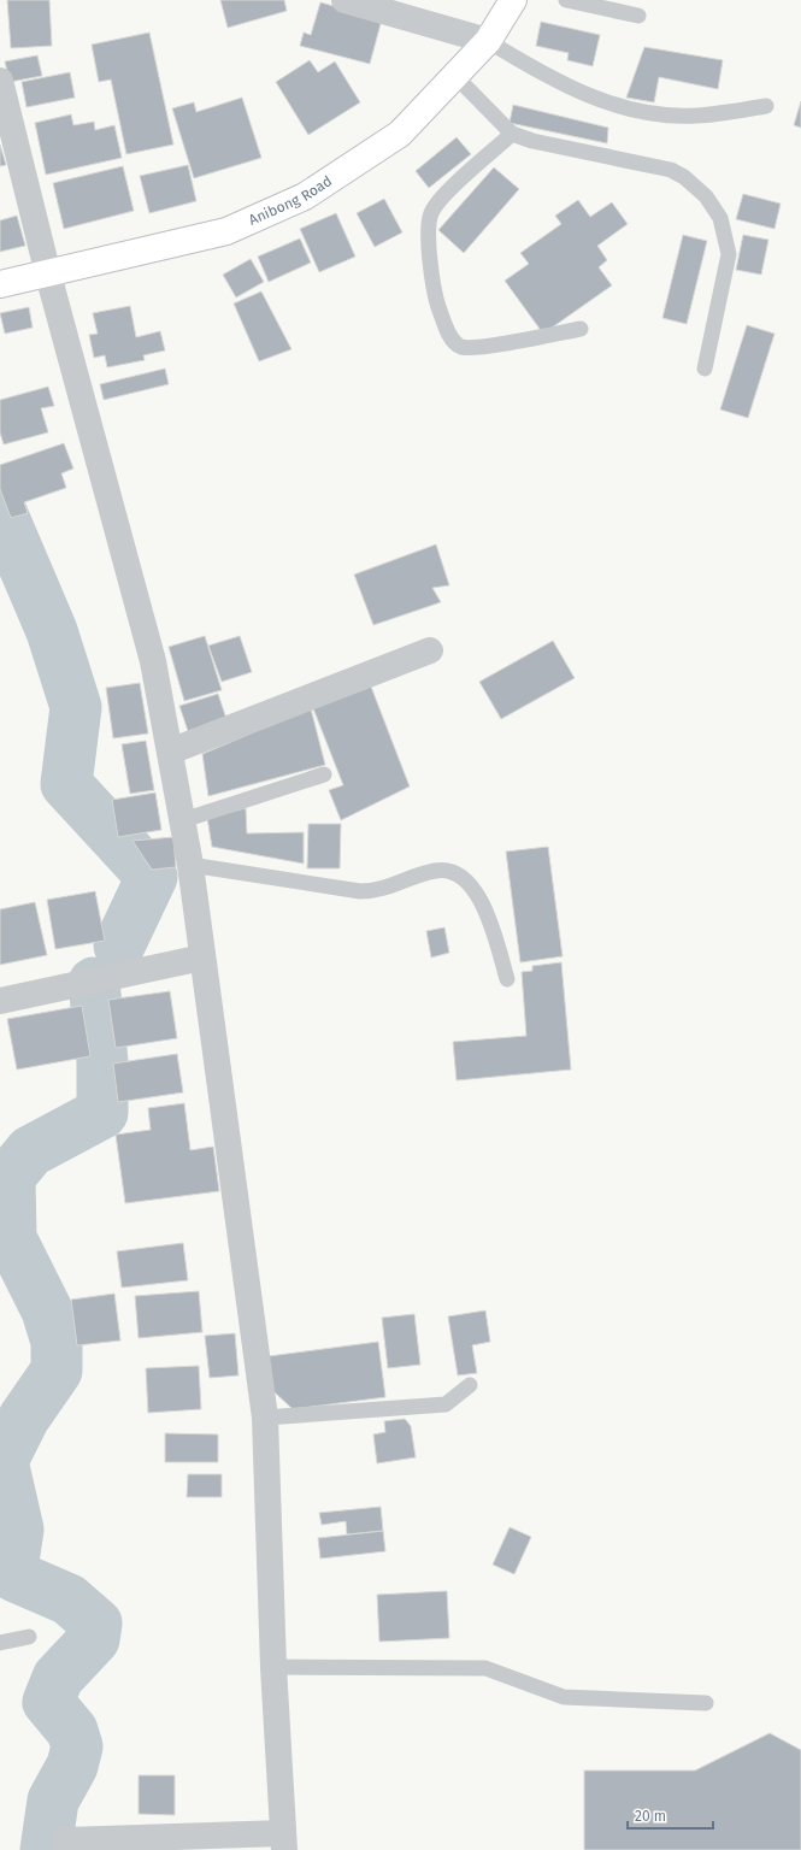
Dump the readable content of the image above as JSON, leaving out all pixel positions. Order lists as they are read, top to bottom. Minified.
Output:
{"streets":{"main road":["Anibong Road"]},"scale_bar":"20 m"}
